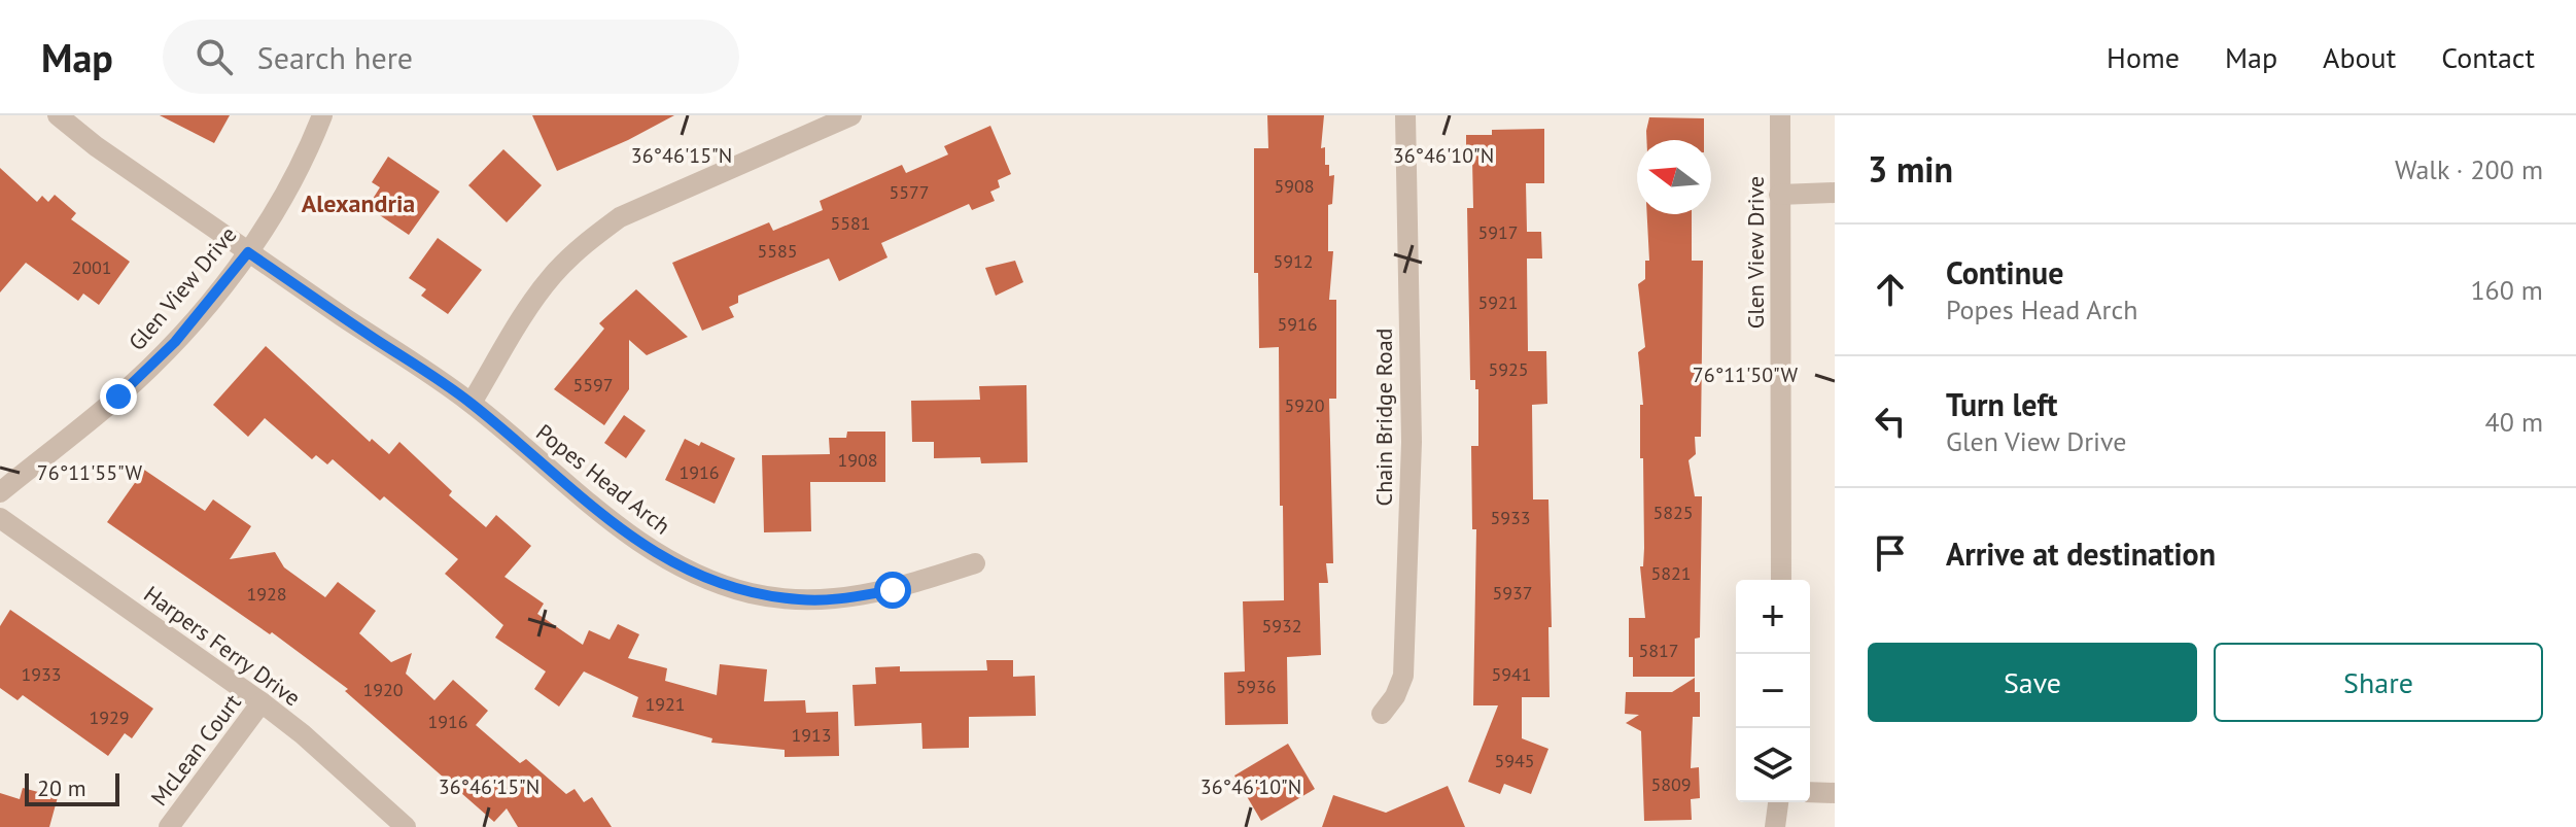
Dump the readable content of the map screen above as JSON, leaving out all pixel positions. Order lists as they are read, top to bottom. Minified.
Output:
{"streets":{"street":["Glen View Drive","Chain Bridge Road","Popes Head Arch","Harpers Ferry Drive","McLean Court"]},"crossings":[["Glen View Drive","Popes Head Arch"],["Harpers Ferry Drive","McLean Court"]],"districts":["Alexandria"],"house_numbers":["5908","5577","5581","5917","5585","5912","2001","5921","5916","5925","5597","5920","1908","1916","5825","5933","5821","5937","1928","5932","5817","1933","5941","5936","1920","1921","1929","1916","1913","5945","5809"],"scale_bar":"20 m","north":"left","page":{"header":"Map","search":"Search here","nav":["Home","Map","About","Contact"],"heading":["3 min","Walk · 200 m"],"list":[["Continue","Popes Head Arch","160 m"],["Turn left","Glen View Drive","40 m"],"Arrive at destination"],"map_buttons":["+","−"],"buttons":["Save","Share"],"scale":"20 m"},"coordinates":["36°46'15\"N","36°46'10\"N","76°11'50\"W","76°11'55\"W"]}
